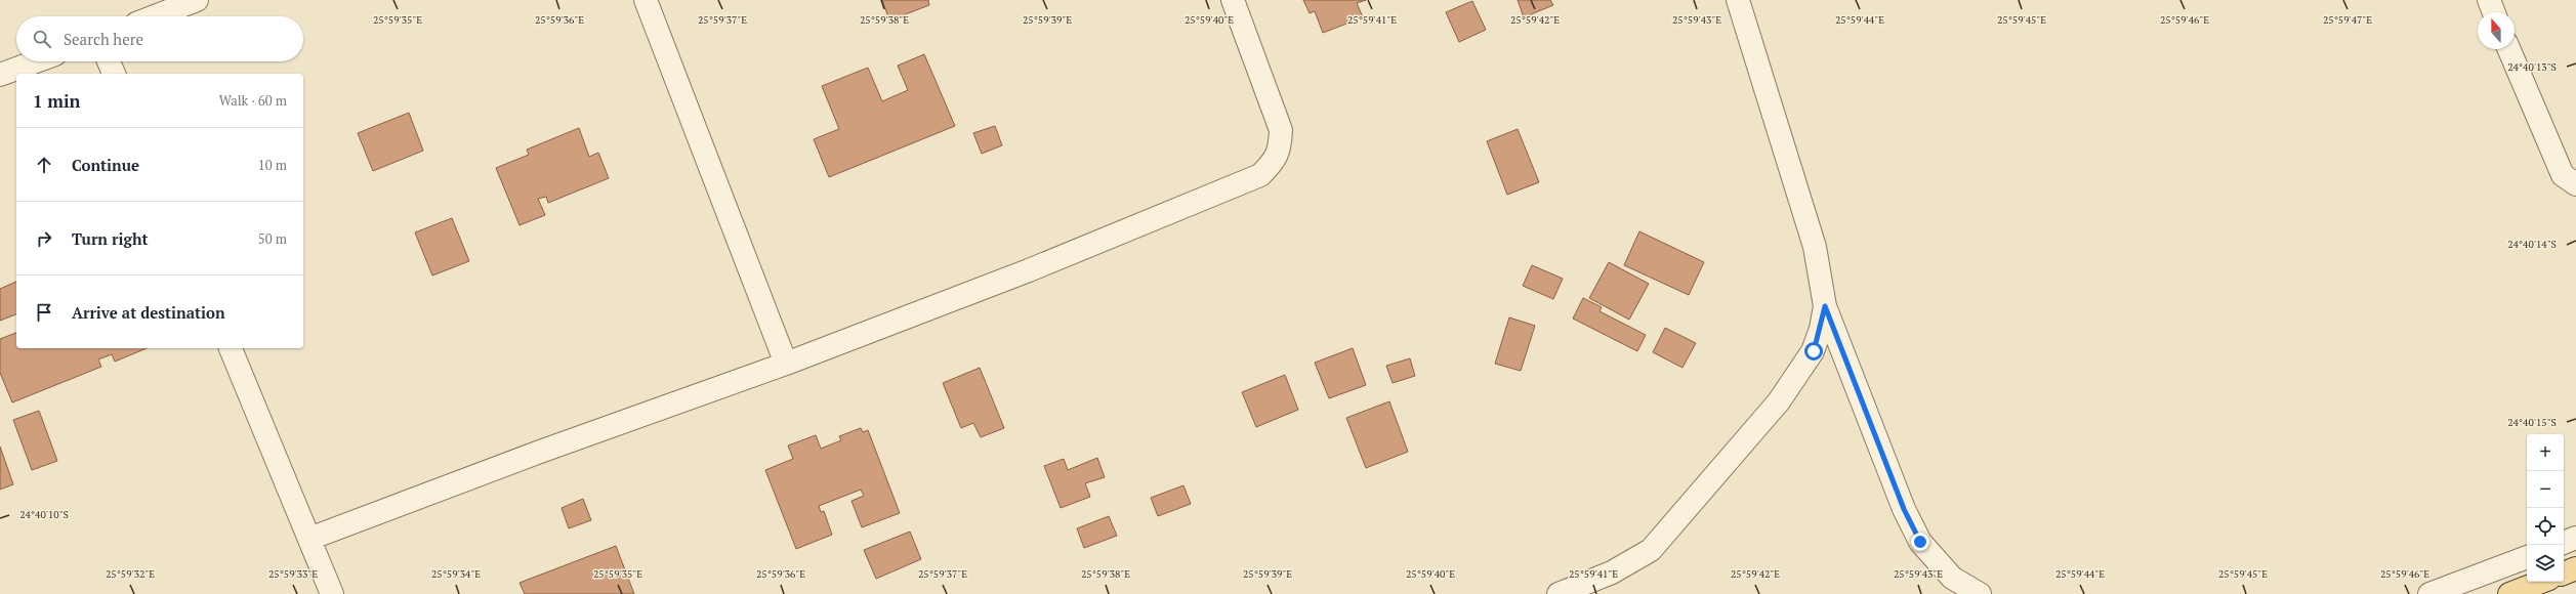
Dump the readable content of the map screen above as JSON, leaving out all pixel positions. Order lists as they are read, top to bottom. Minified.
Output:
{"north":"top","page":{"search":"Search here","heading":["1 min","Walk · 60 m"],"list":[["Continue","10 m"],["Turn right","50 m"],"Arrive at destination"],"map_buttons":["+","−"]},"coordinates":["25°59'35\"E","25°59'36\"E","25°59'37\"E","25°59'38\"E","25°59'39\"E","25°59'40\"E","25°59'41\"E","25°59'42\"E","25°59'43\"E","25°59'44\"E","25°59'45\"E","25°59'46\"E","25°59'47\"E","24°40'13\"S","24°40'14\"S","24°40'15\"S","24°40'10\"S","25°59'32\"E","25°59'33\"E","25°59'34\"E"]}
